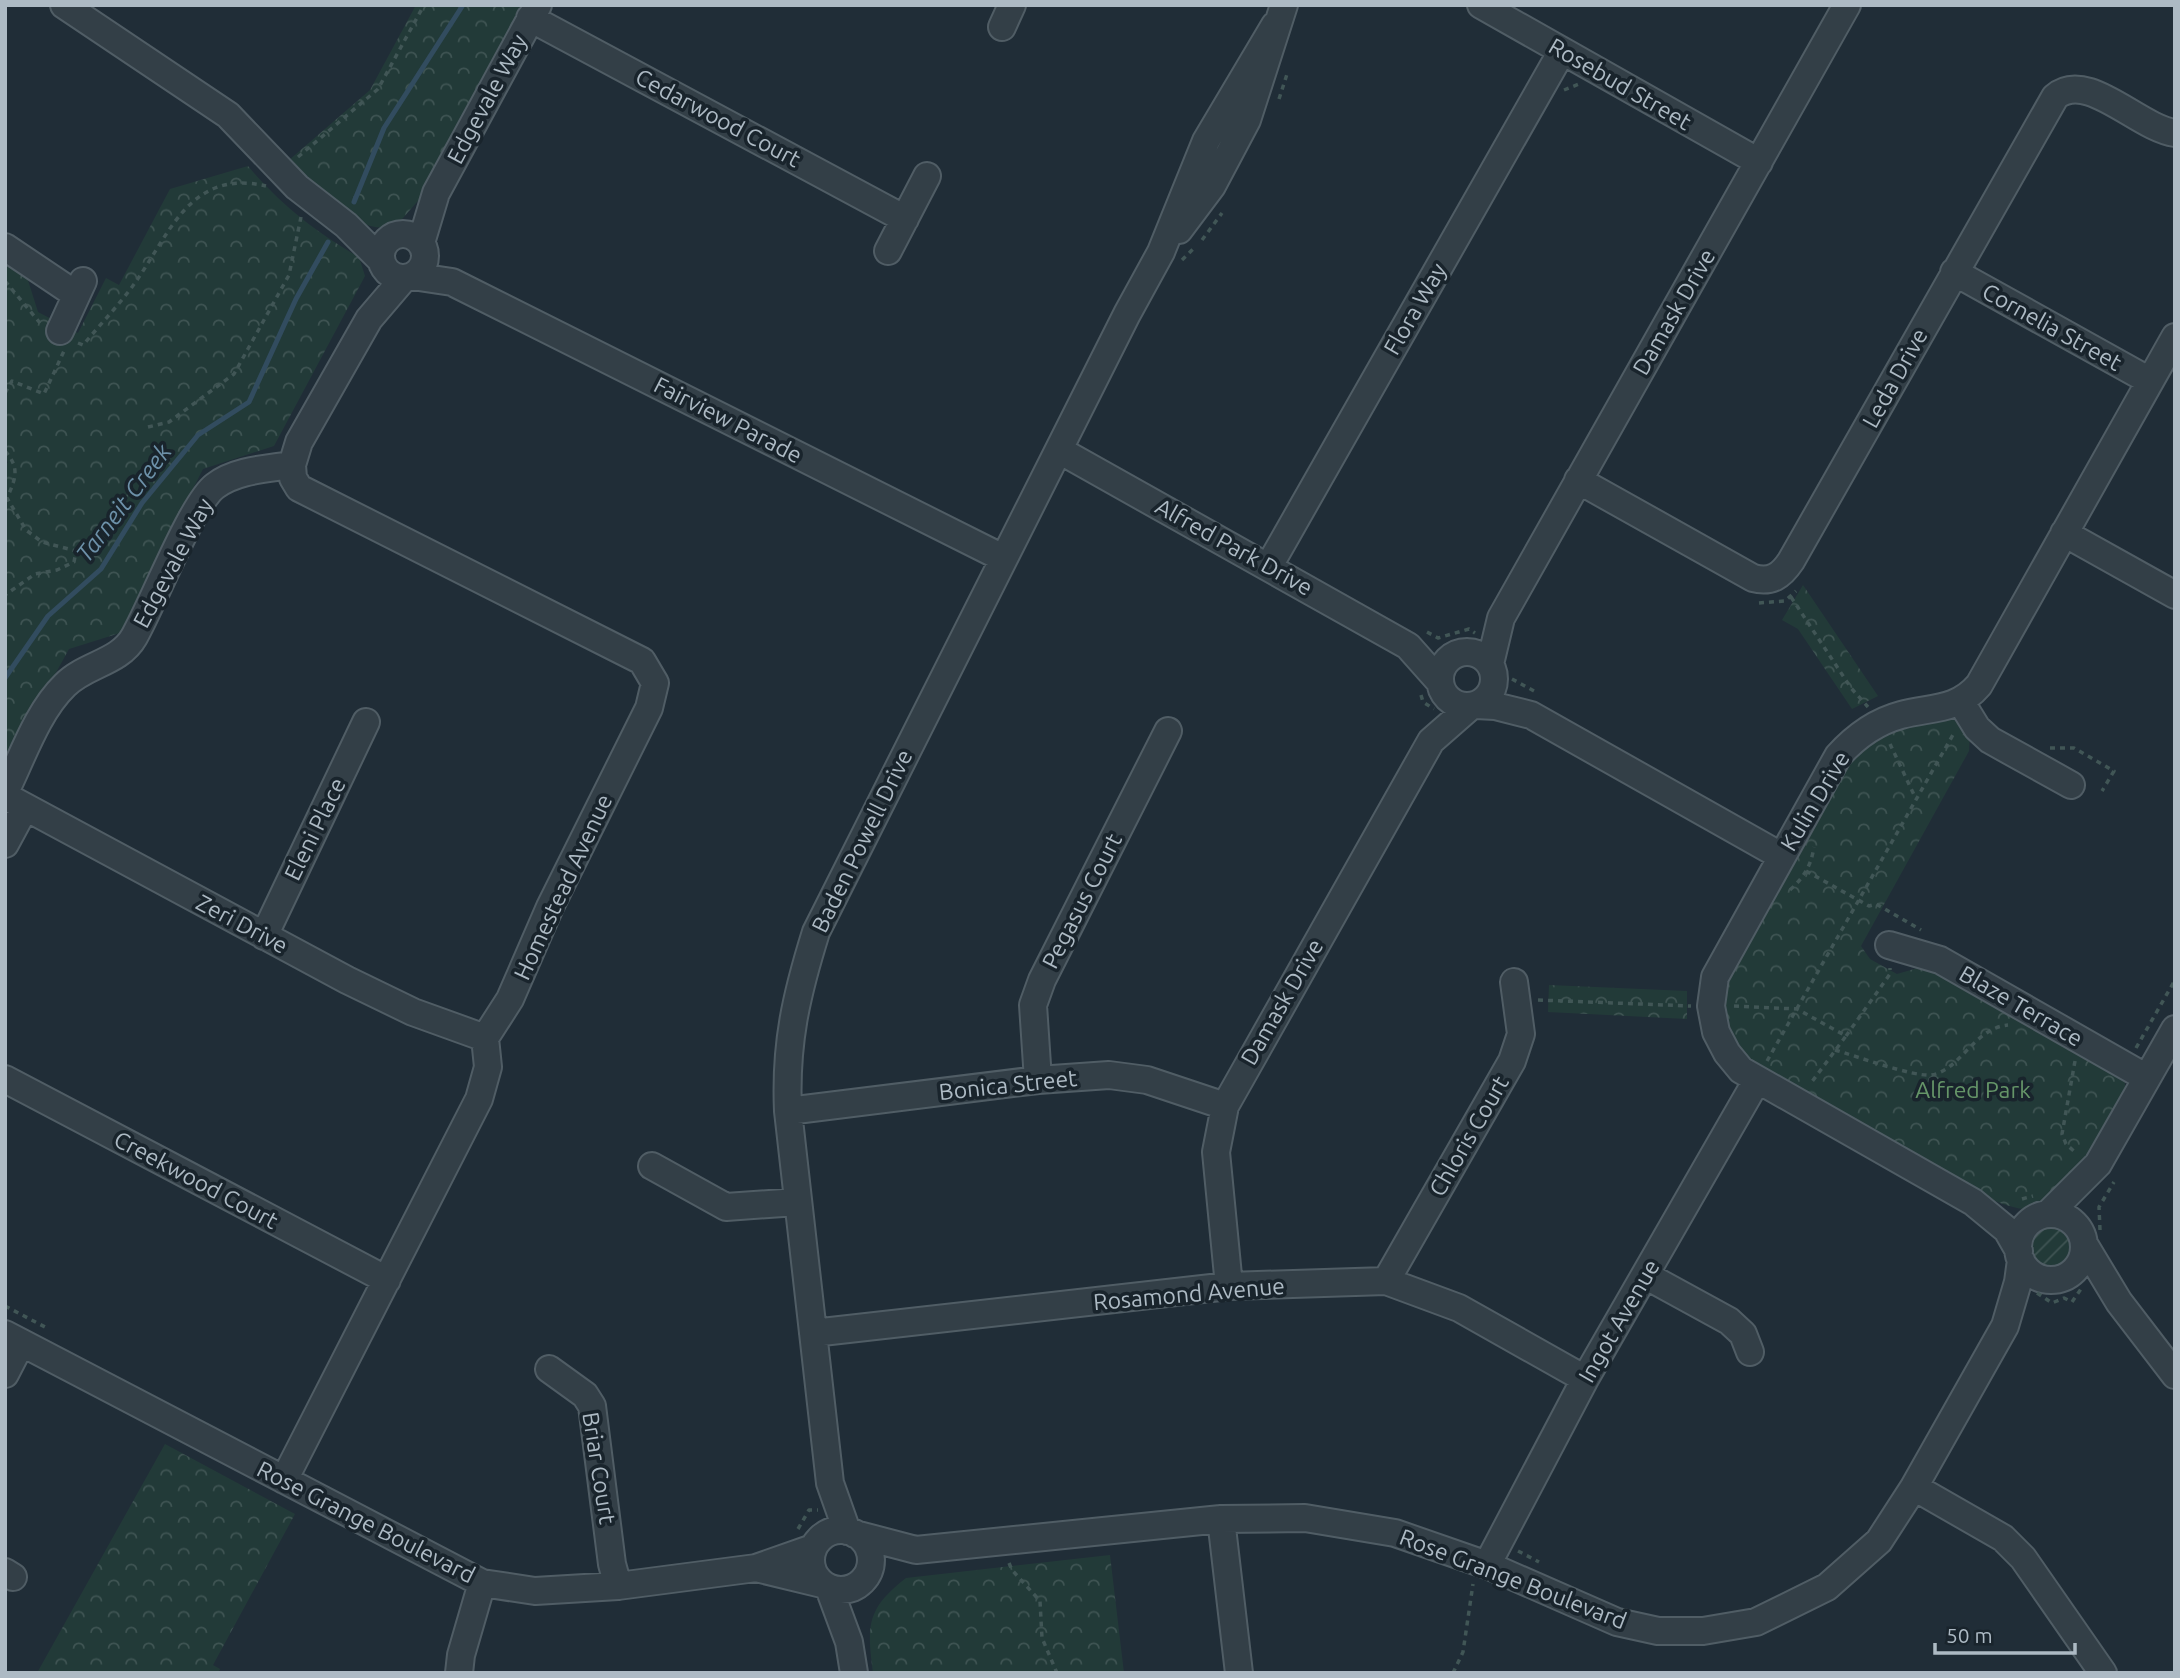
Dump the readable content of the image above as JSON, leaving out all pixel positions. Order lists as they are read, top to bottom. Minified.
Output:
{"streets":{"street":["Rosebud Street","Edgevale Way","Cedarwood Court","Flora Way","Damask Drive","Cornelia Street","Leda Drive","Fairview Parade","Alfred Park Drive","Kulin Drive","Eleni Place","Baden Powell Drive","Homestead Avenue","Pegasus Court","Zeri Drive","Blaze Terrace","Bonica Street","Chloris Court","Creekwood Court","Rosamond Avenue","Ingot Avenue","Briar Court","Rose Grange Boulevard"]},"crossings":[["Rosebud Street","Flora Way"],["Rosebud Street","Damask Drive"],["Edgevale Way","Cedarwood Court"],["Edgevale Way","Fairview Parade"],["Edgevale Way","Homestead Avenue"],["Edgevale Way","Zeri Drive"],["Flora Way","Alfred Park Drive"],["Damask Drive","Leda Drive"],["Damask Drive","Alfred Park Drive"],["Damask Drive","Bonica Street"],["Damask Drive","Rosamond Avenue"],["Cornelia Street","Leda Drive"],["Fairview Parade","Baden Powell Drive"],["Alfred Park Drive","Baden Powell Drive"],["Kulin Drive","Ingot Avenue"],["Kulin Drive","Rose Grange Boulevard"],["Eleni Place","Zeri Drive"],["Baden Powell Drive","Bonica Street"],["Baden Powell Drive","Rosamond Avenue"],["Baden Powell Drive","Rose Grange Boulevard"],["Homestead Avenue","Zeri Drive"],["Pegasus Court","Bonica Street"],["Chloris Court","Rosamond Avenue"],["Rosamond Avenue","Ingot Avenue"],["Ingot Avenue","Rose Grange Boulevard"],["Briar Court","Rose Grange Boulevard"]],"water":["Tarneit Creek"],"parks":["Alfred Park"],"scale_bar":"50 m"}
